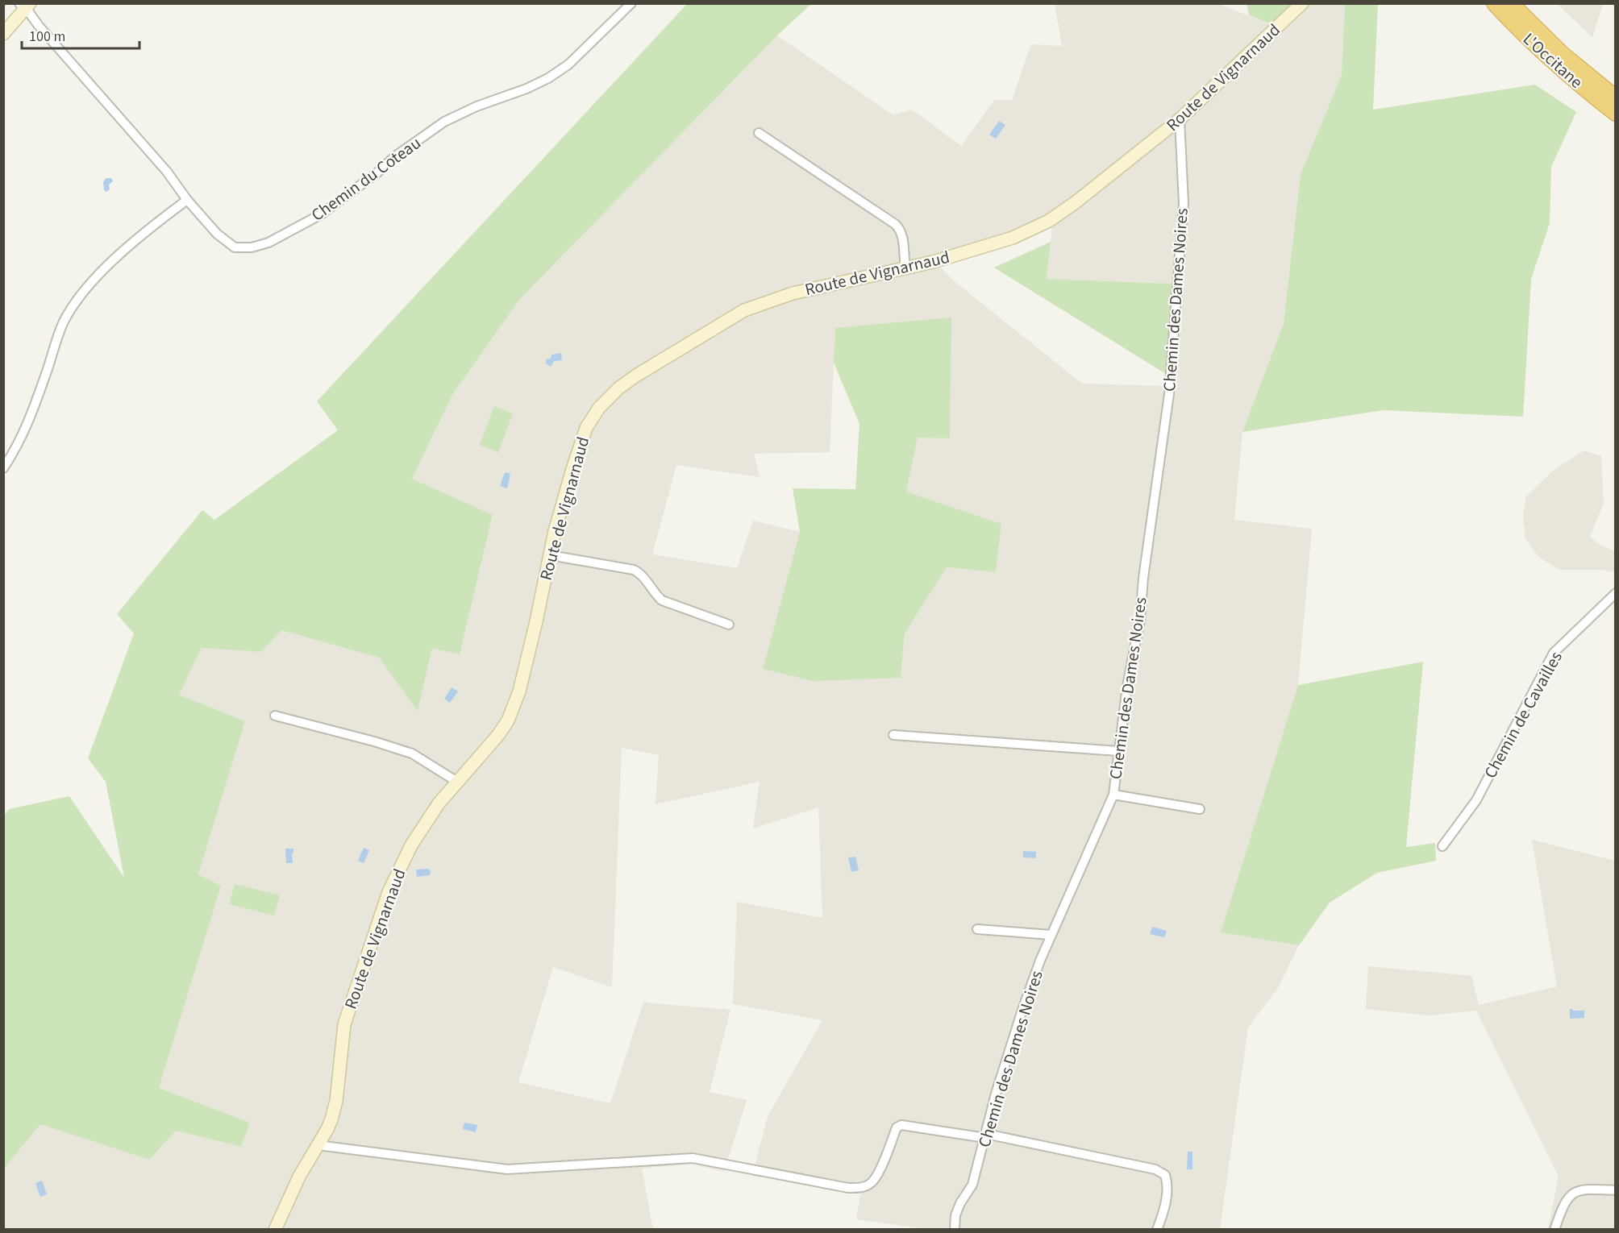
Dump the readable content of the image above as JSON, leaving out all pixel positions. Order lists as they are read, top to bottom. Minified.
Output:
{"streets":{"highway":["L'Occitane"],"street":["Route de Vignarnaud","Chemin du Coteau","Chemin des Dames Noires","Chemin de Cavailles"]},"crossings":[["Route de Vignarnaud","Chemin des Dames Noires"]],"scale_bar":"100 m"}
